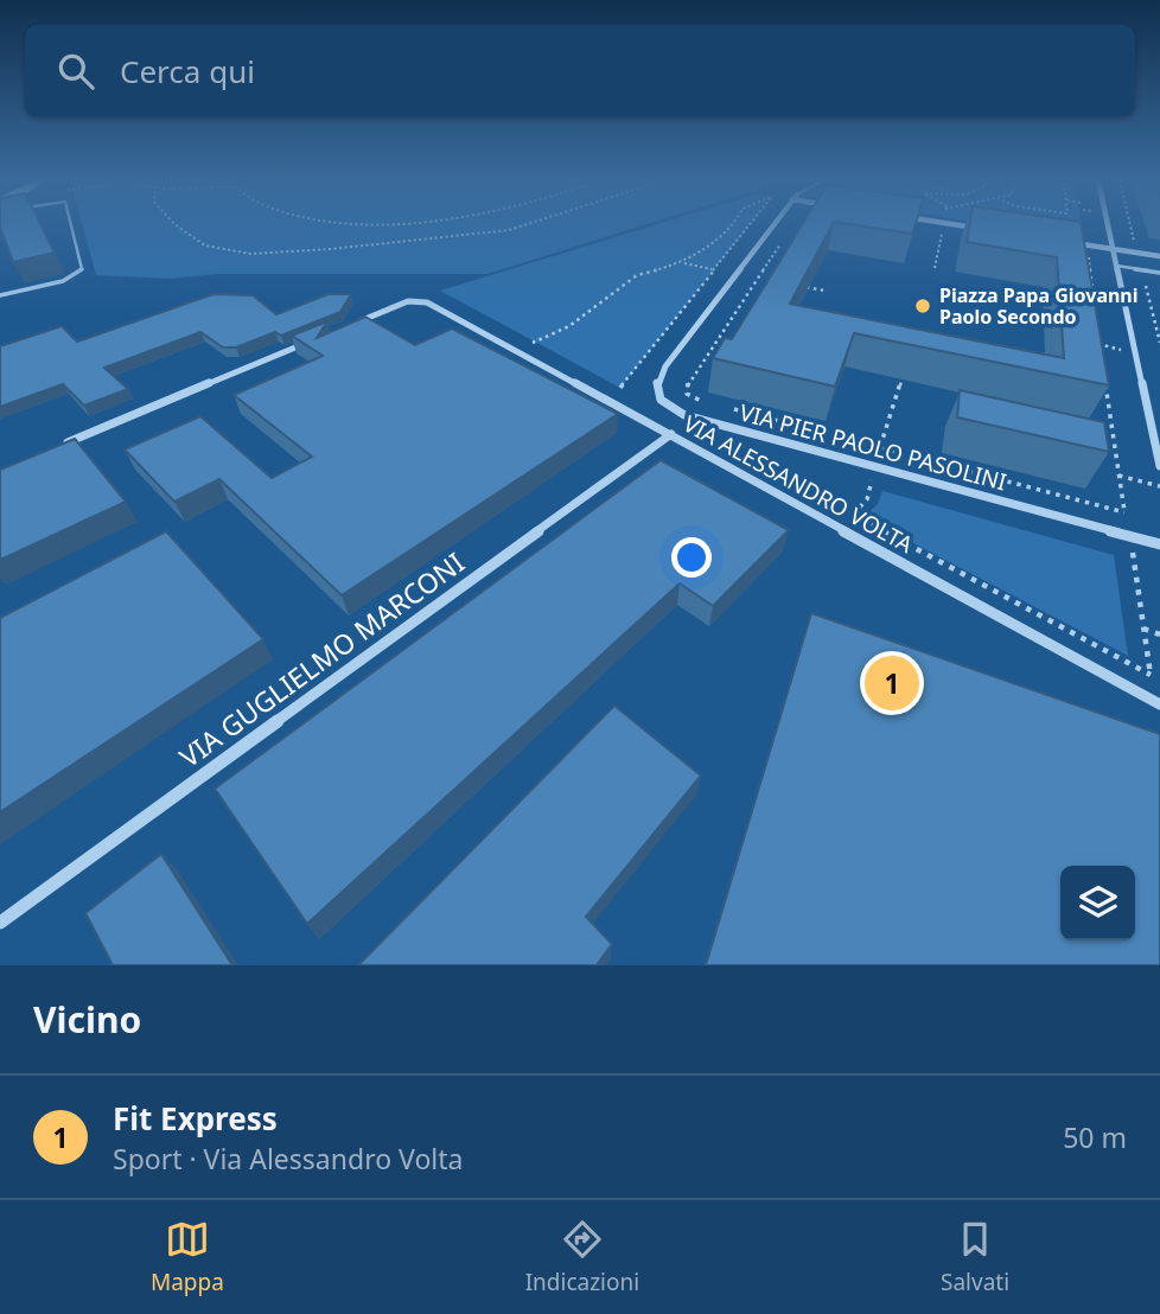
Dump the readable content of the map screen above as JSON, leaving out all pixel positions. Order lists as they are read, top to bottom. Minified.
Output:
{"streets":{"street":["VIA PIER PAOLO PASOLINI","VIA ALESSANDRO VOLTA","VIA GUGLIELMO MARCONI"]},"crossings":[["VIA ALESSANDRO VOLTA","VIA GUGLIELMO MARCONI"]],"places":["Piazza Papa Giovanni Paolo Secondo"],"page":{"search":"Cerca qui","pins":"1","heading":"Vicino","list":[{"mark":"1","name":"Fit Express","note":"Sport · Via Alessandro Volta","value":"50 m"}],"nav":["Mappa","Indicazioni","Salvati"]}}
